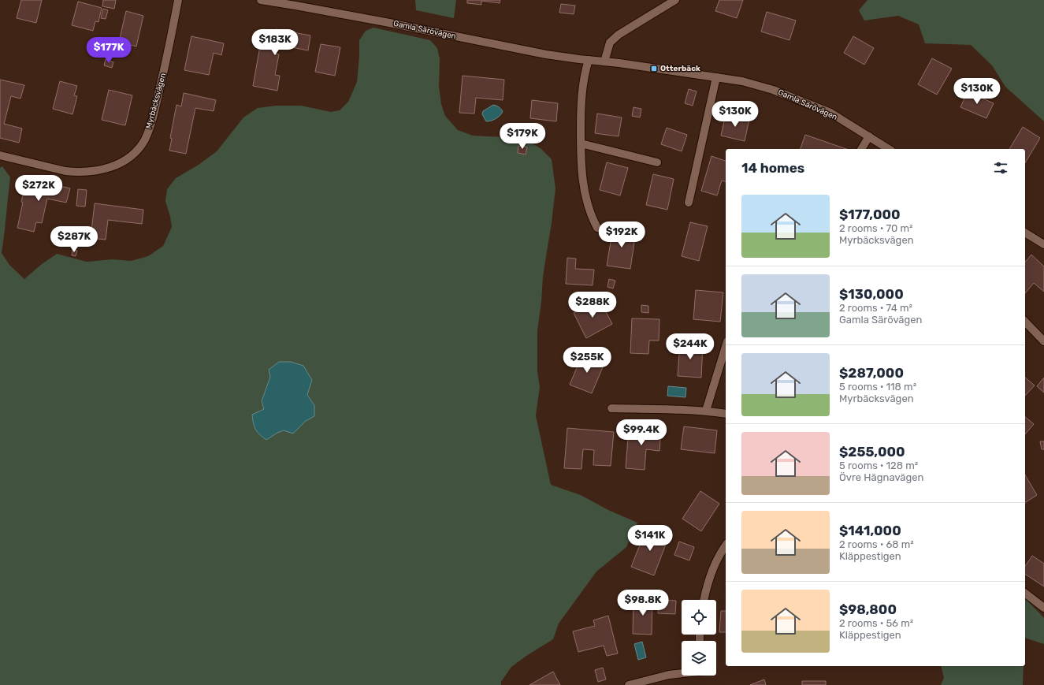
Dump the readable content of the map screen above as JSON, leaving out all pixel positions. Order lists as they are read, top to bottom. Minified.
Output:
{"streets":{"street":["Gamla Särövägen","Myrbäcksvägen"]},"places":{"transit":["Otterbäck"]},"page":{"price":["$183K","$177K","$130K","$130K","$179K","$272K","$192K","$287K","$288K","$244K","$255K","$99.4K","$141K","$98.8K"],"heading":"14 homes","list":[{"name":"$177,000","note":"2 rooms · 70 m² · Myrbäcksvägen"},{"name":"$130,000","note":"2 rooms · 74 m² · Gamla Särövägen"},{"name":"$287,000","note":"5 rooms · 118 m² · Myrbäcksvägen"},{"name":"$255,000","note":"5 rooms · 128 m² · Övre Hägnavägen"},{"name":"$141,000","note":"2 rooms · 68 m² · Kläppestigen"},{"name":"$98,800","note":"2 rooms · 56 m² · Kläppestigen"}]}}
